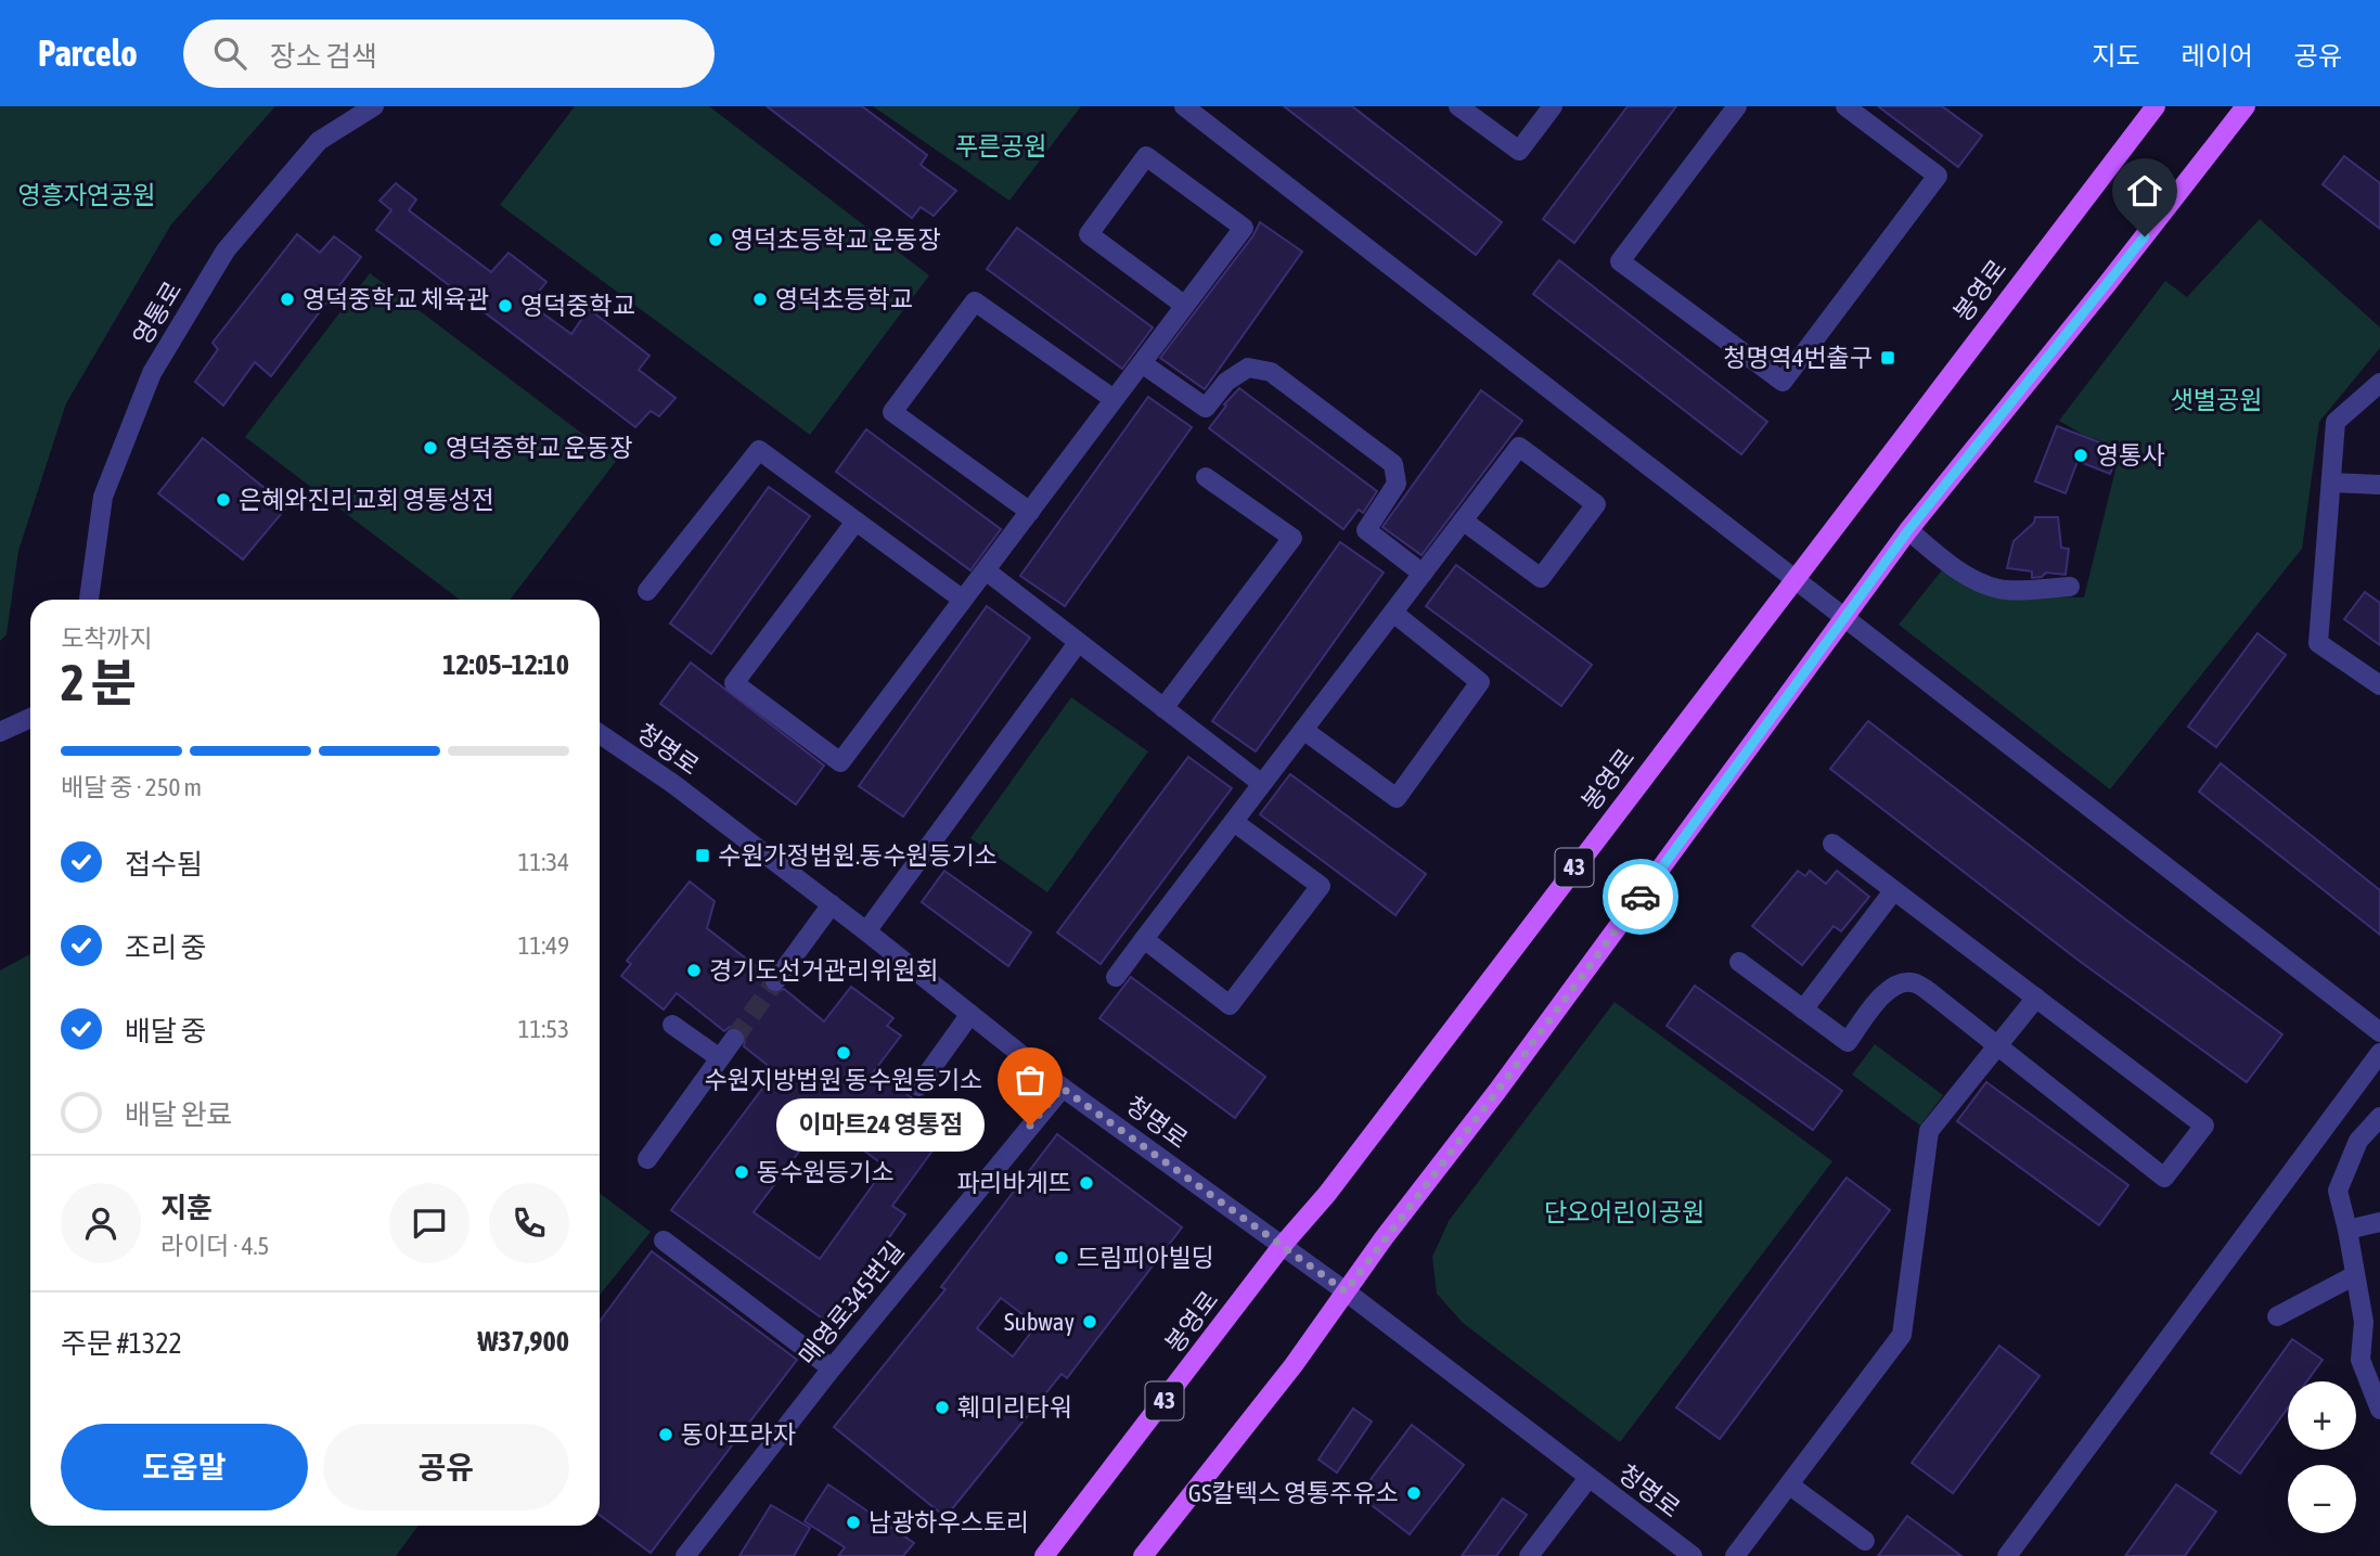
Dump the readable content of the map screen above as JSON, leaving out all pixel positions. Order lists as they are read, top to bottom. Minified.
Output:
{"streets":{"main road":["봉영로","43"],"street":["영통로","청명로","매영로345번길"]},"crossings":[["봉영로","청명로"],["청명로","매영로345번길"]],"parks":["푸른공원","영흥자연공원","샛별공원","단오어린이공원"],"places":{"other":["영덕초등학교 운동장","영덕중학교 체육관","영덕초등학교","영덕중학교","영덕중학교 운동장","영통사","은혜와진리교회 영통성전","경기도선거관리위원회","수원지방법원 동수원등기소","이마트24 영통점","동수원등기소","파리바게뜨","드림피아빌딩","Subway","훼미리타워","동아프라자","GS칼텍스 영통주유소","남광하우스토리"],"transit":["청명역4번출구","수원가정법원.동수원등기소"]},"page":{"header":"Parcelo","search":"장소 검색","nav":["지도","레이어","공유"],"heading":["2 분","도착까지","12:05–12:10"],"panel":["지훈","라이더 · 4.5","주문 #1322","₩37,900"],"bar":"배달 중 · 250 m","list":[["접수됨","11:34"],["조리 중","11:49"],["배달 중","11:53"],"배달 완료"],"bubble":"이마트24 영통점","map_buttons":["+","−"],"buttons":["도움말","공유"]}}
